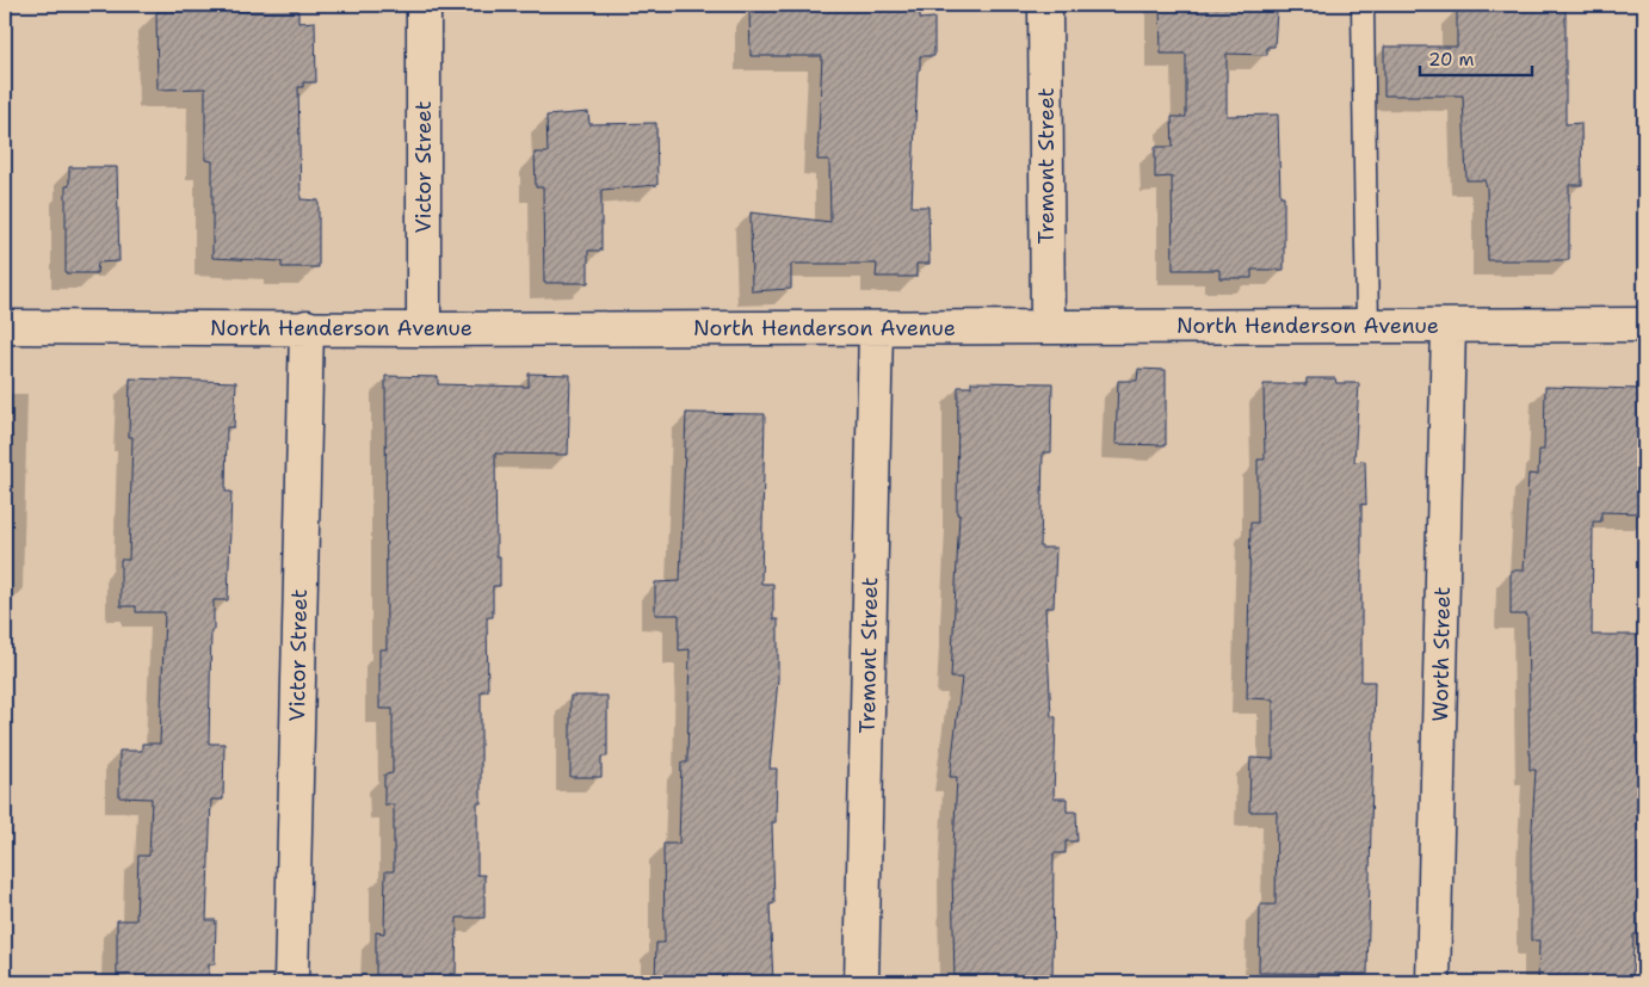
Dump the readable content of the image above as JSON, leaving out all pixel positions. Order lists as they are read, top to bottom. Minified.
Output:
{"streets":{"street":["Tremont Street","Victor Street","North Henderson Avenue","Worth Street"]},"crossings":[["Tremont Street","North Henderson Avenue"],["Victor Street","North Henderson Avenue"],["North Henderson Avenue","Worth Street"]],"scale_bar":"20 m"}
